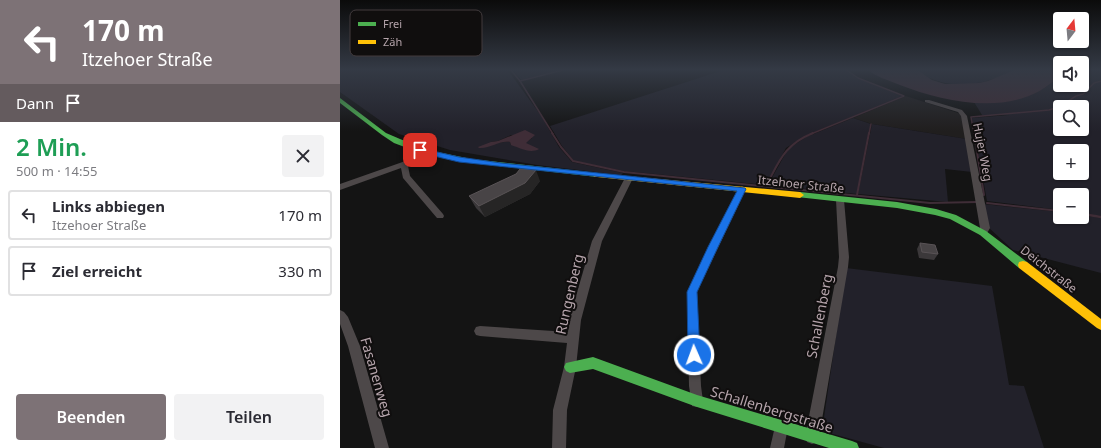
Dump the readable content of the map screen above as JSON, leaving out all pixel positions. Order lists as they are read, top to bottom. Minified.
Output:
{"streets":{"street":["Hujer Weg","Itzehoer Straße","Deichstraße","Rungenberg","Schallenberg","Fasanenweg","Schallenbergstraße"]},"crossings":[["Hujer Weg","Itzehoer Straße"],["Hujer Weg","Deichstraße"],["Itzehoer Straße","Deichstraße"],["Itzehoer Straße","Rungenberg"],["Itzehoer Straße","Schallenberg"],["Rungenberg","Schallenbergstraße"],["Schallenberg","Schallenbergstraße"]],"legend":["Frei","Zäh"],"north":"top","page":{"turn":["170 m","Itzehoer Straße"],"map_buttons":["+","−"],"then":"Dann","heading":["2 Min.","500 m · 14:55"],"list":[{"name":"Links abbiegen","note":"Itzehoer Straße","value":"170 m"},{"name":"Ziel erreicht","value":"330 m"}],"buttons":["Beenden","Teilen"]}}
